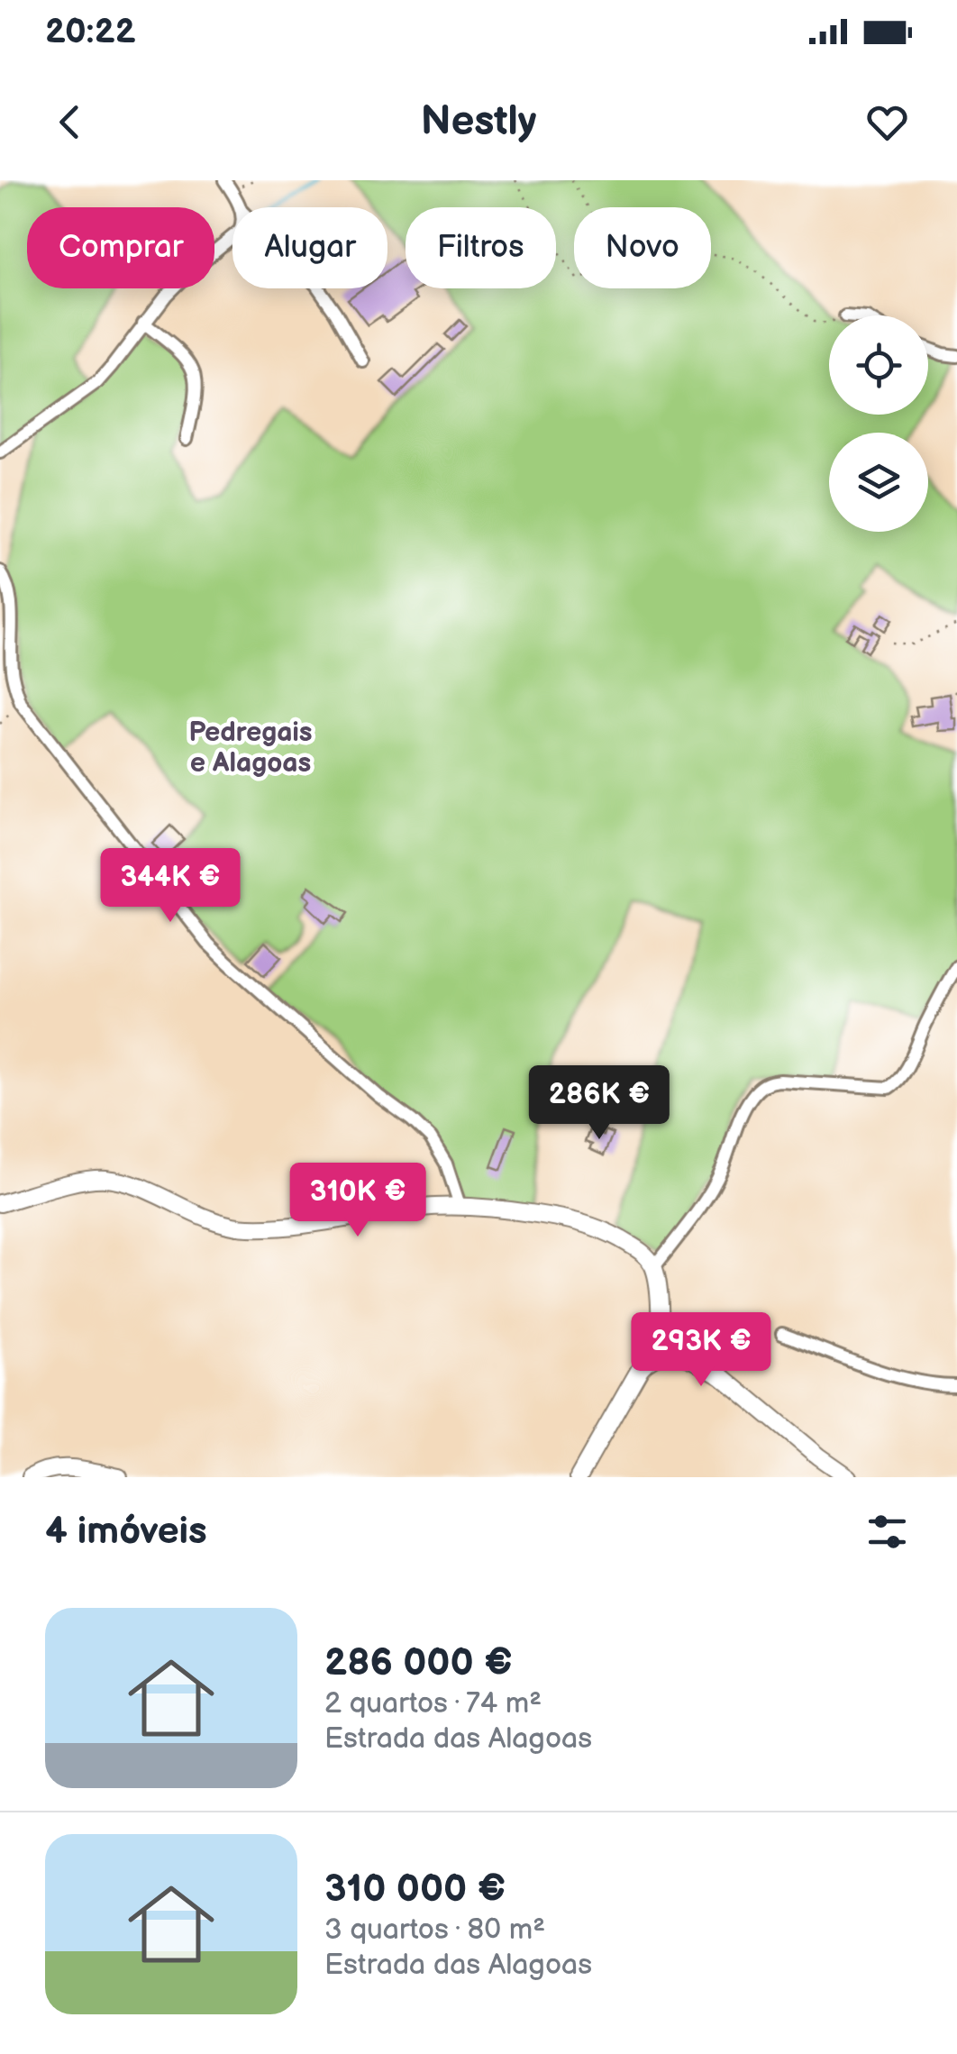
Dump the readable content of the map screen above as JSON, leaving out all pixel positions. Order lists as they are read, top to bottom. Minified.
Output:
{"districts":["Pedregais e Alagoas"],"page":{"status":"20:22","header":"Nestly","chip":["Comprar","Alugar","Filtros","Novo"],"price":["344K €","286K €","310K €","293K €"],"heading":"4 imóveis","list":[{"name":"286 000 €","note":"2 quartos · 74 m² · Estrada das Alagoas"},{"name":"310 000 €","note":"3 quartos · 80 m² · Estrada das Alagoas"}]}}
